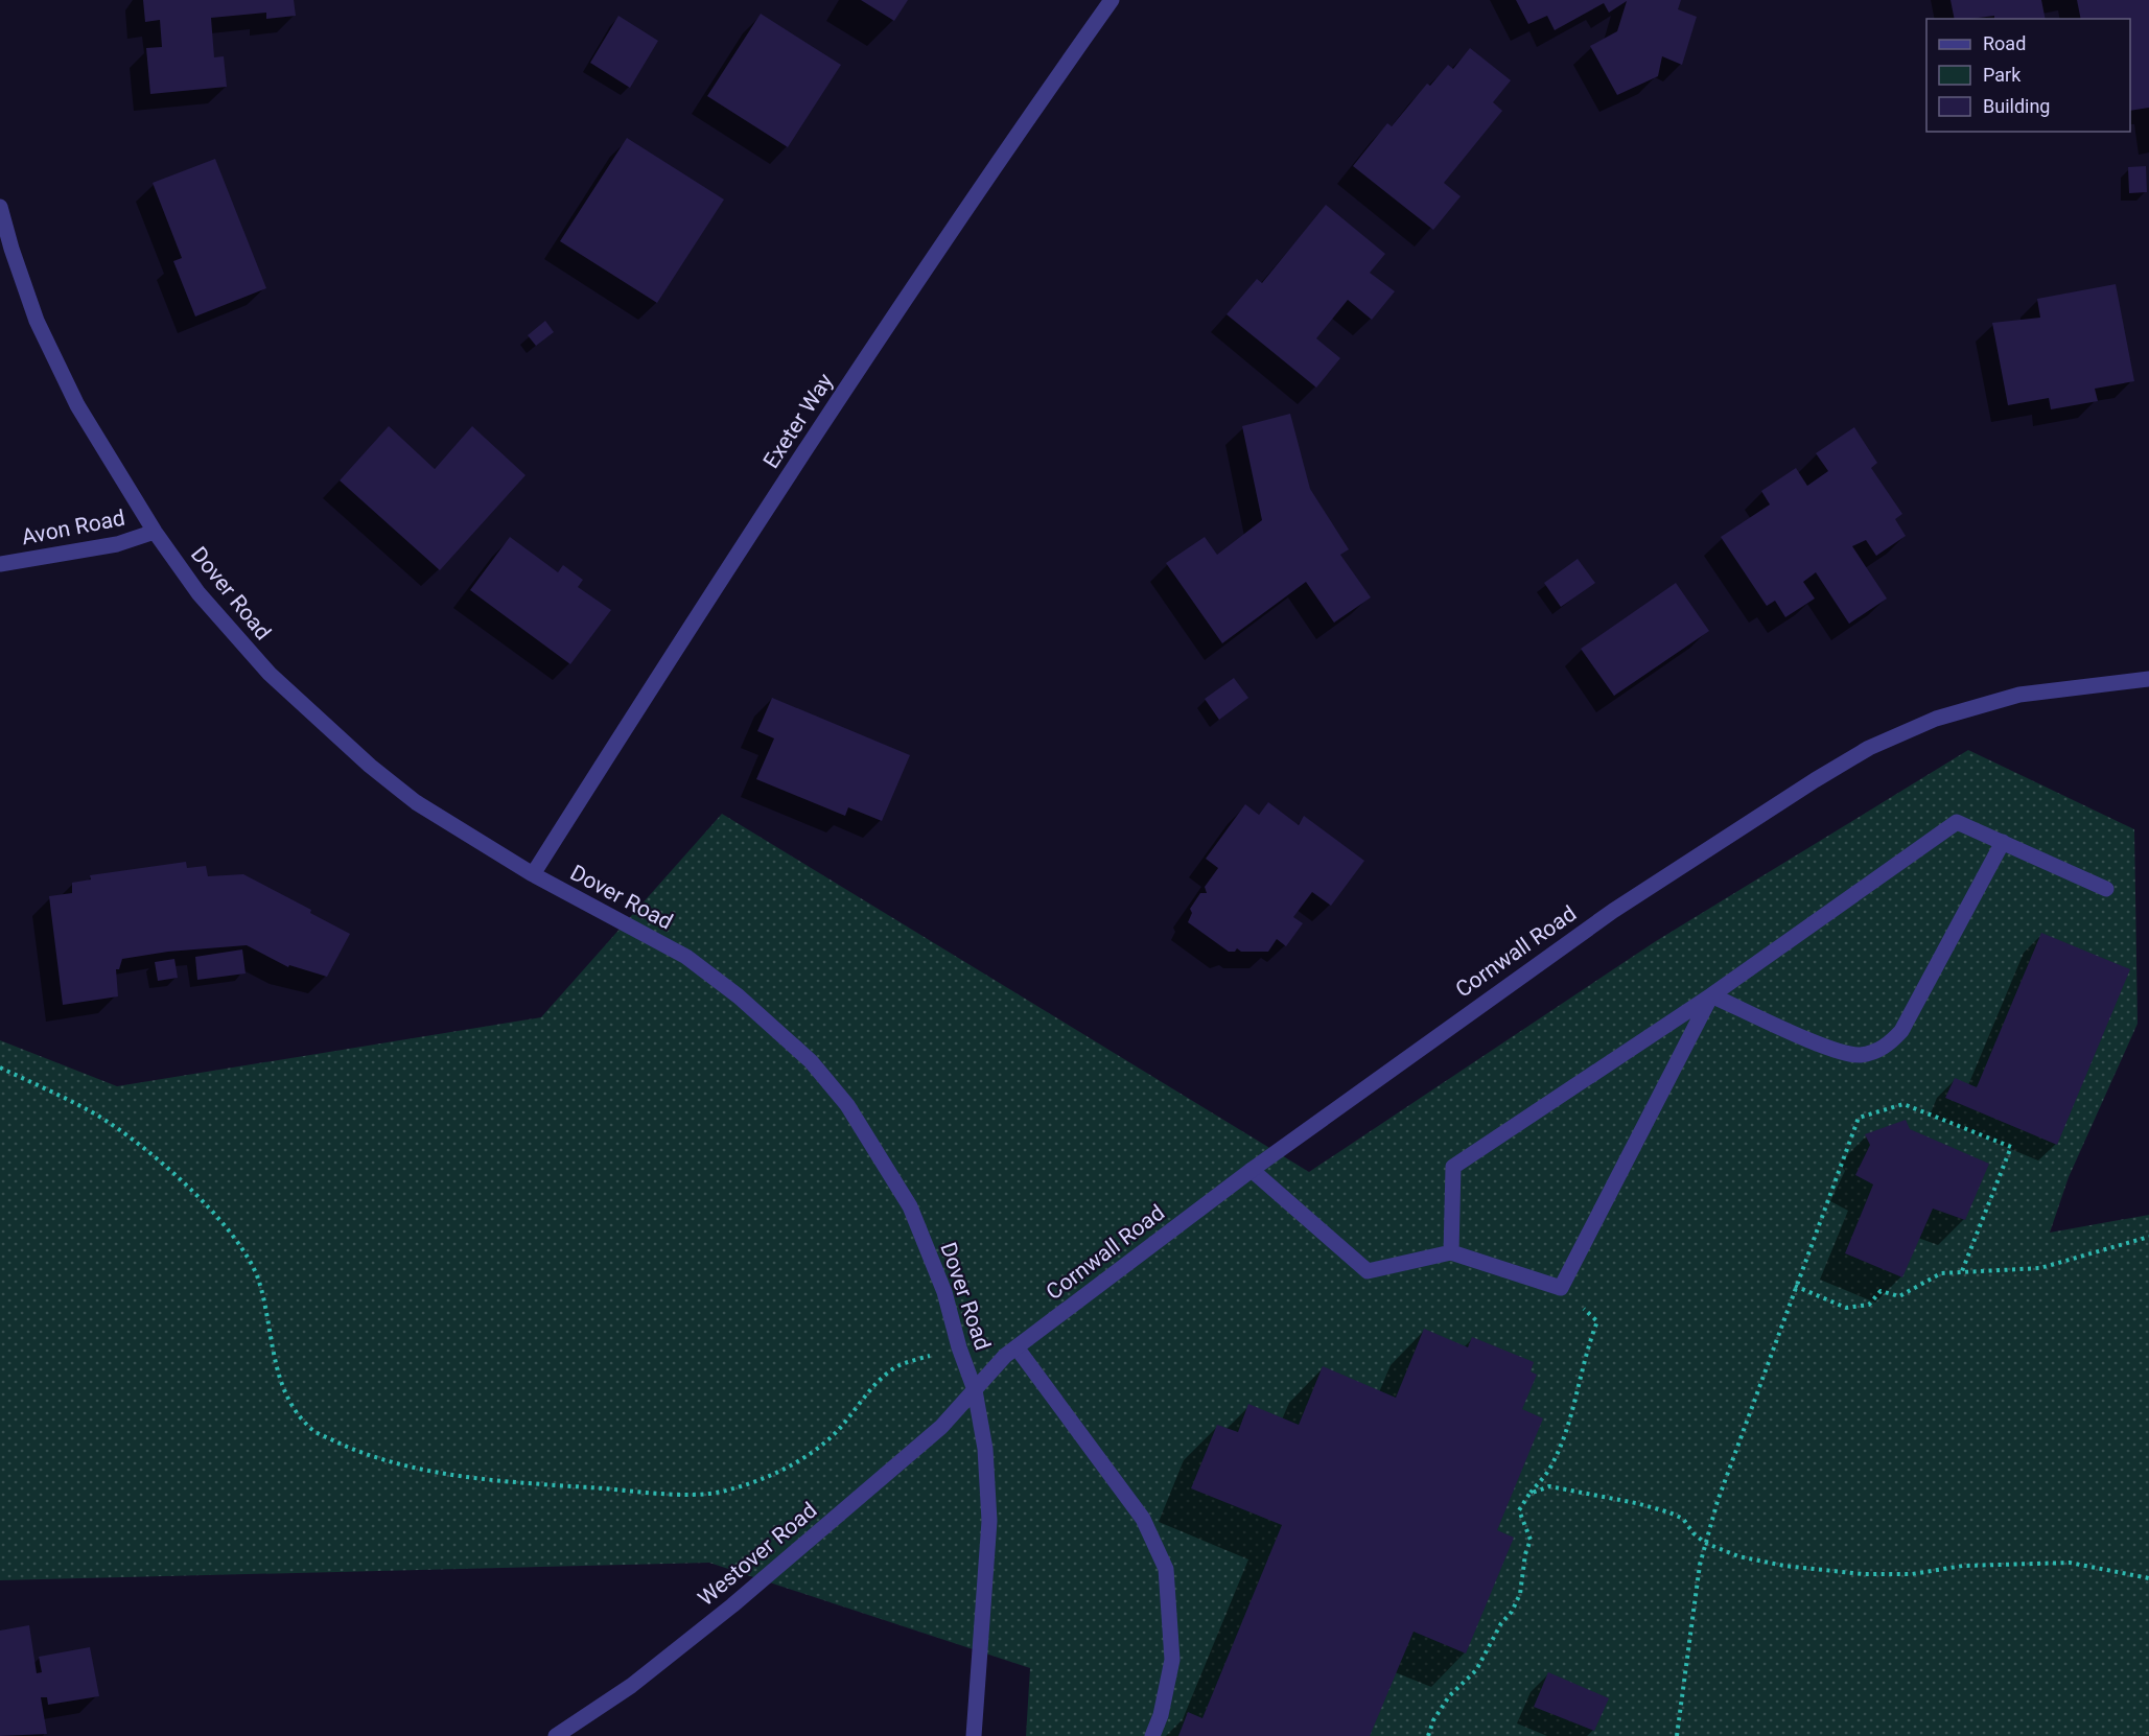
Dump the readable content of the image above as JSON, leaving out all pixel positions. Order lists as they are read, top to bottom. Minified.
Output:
{"streets":{"street":["Exeter Way","Avon Road","Dover Road","Cornwall Road","Westover Road"]},"crossings":[["Exeter Way","Dover Road"],["Avon Road","Dover Road"],["Dover Road","Cornwall Road"],["Dover Road","Westover Road"],["Cornwall Road","Westover Road"]],"legend":["Road","Park","Building"]}
